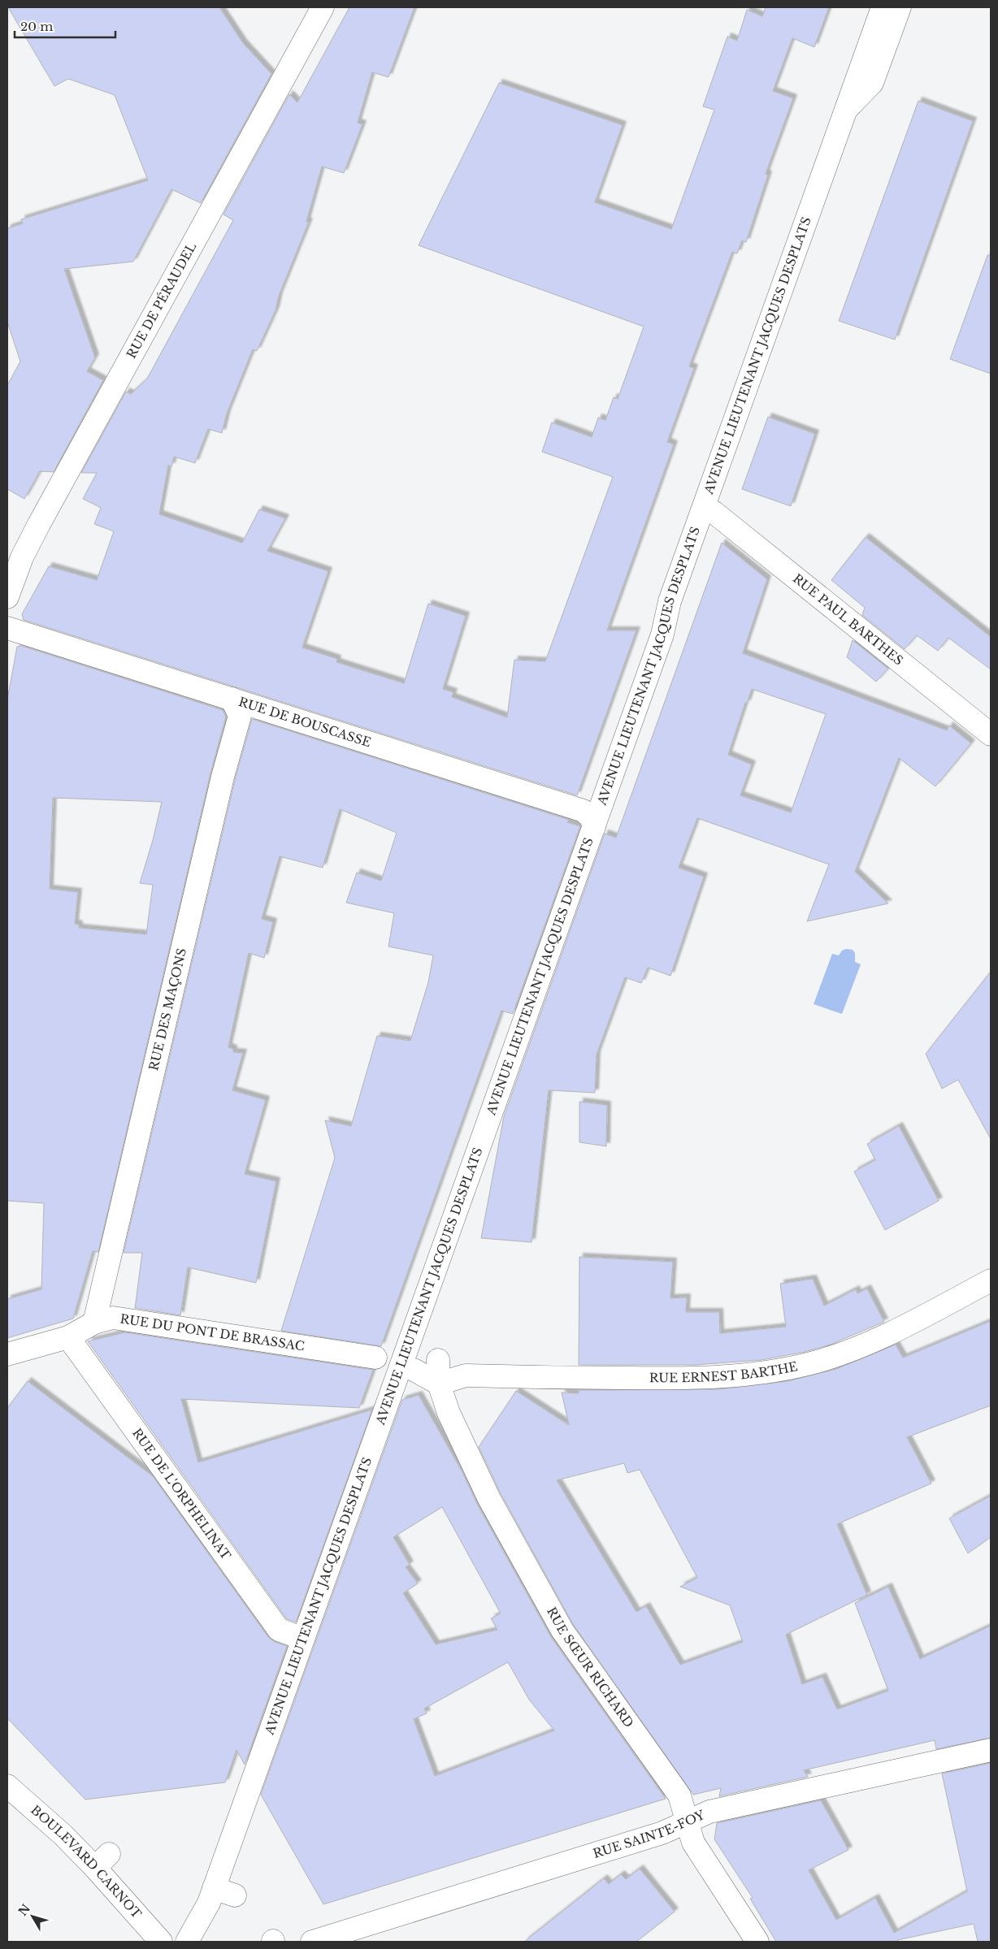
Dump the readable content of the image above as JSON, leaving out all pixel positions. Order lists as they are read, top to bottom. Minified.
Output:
{"streets":{"street":["RUE DE PÉRAUDEL","AVENUE LIEUTENANT JACQUES DESPLATS","RUE PAUL BARTHES","RUE DE BOUSCASSE","RUE DES MAÇONS","RUE DU PONT DE BRASSAC","RUE ERNEST BARTHE","RUE DE L'ORPHELINAT","RUE SŒUR RICHARD","RUE SAINTE-FOY","BOULEVARD CARNOT"]},"crossings":[["AVENUE LIEUTENANT JACQUES DESPLATS","RUE PAUL BARTHES"],["AVENUE LIEUTENANT JACQUES DESPLATS","RUE DE BOUSCASSE"],["AVENUE LIEUTENANT JACQUES DESPLATS","RUE DE L'ORPHELINAT"],["RUE DE BOUSCASSE","RUE DES MAÇONS"],["RUE DES MAÇONS","RUE DU PONT DE BRASSAC"],["RUE DU PONT DE BRASSAC","RUE DE L'ORPHELINAT"],["RUE ERNEST BARTHE","RUE SŒUR RICHARD"],["RUE SŒUR RICHARD","RUE SAINTE-FOY"]],"scale_bar":"20 m","north":"top left"}
